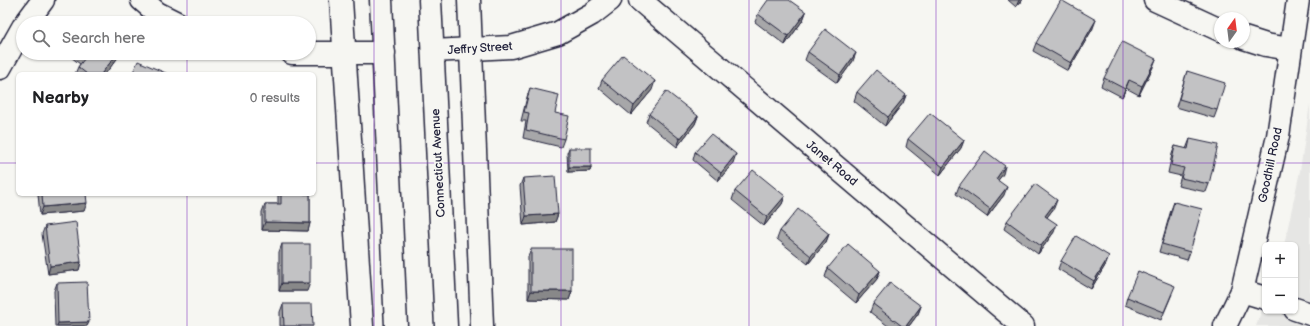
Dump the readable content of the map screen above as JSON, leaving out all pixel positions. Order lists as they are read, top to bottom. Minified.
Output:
{"streets":{"street":["Jeffry Street","Connecticut Avenue","Janet Road","Goodhill Road"]},"crossings":[["Jeffry Street","Connecticut Avenue"]],"north":"top","page":{"search":"Search here","heading":["Nearby","0 results"],"map_buttons":["+","−"]}}
